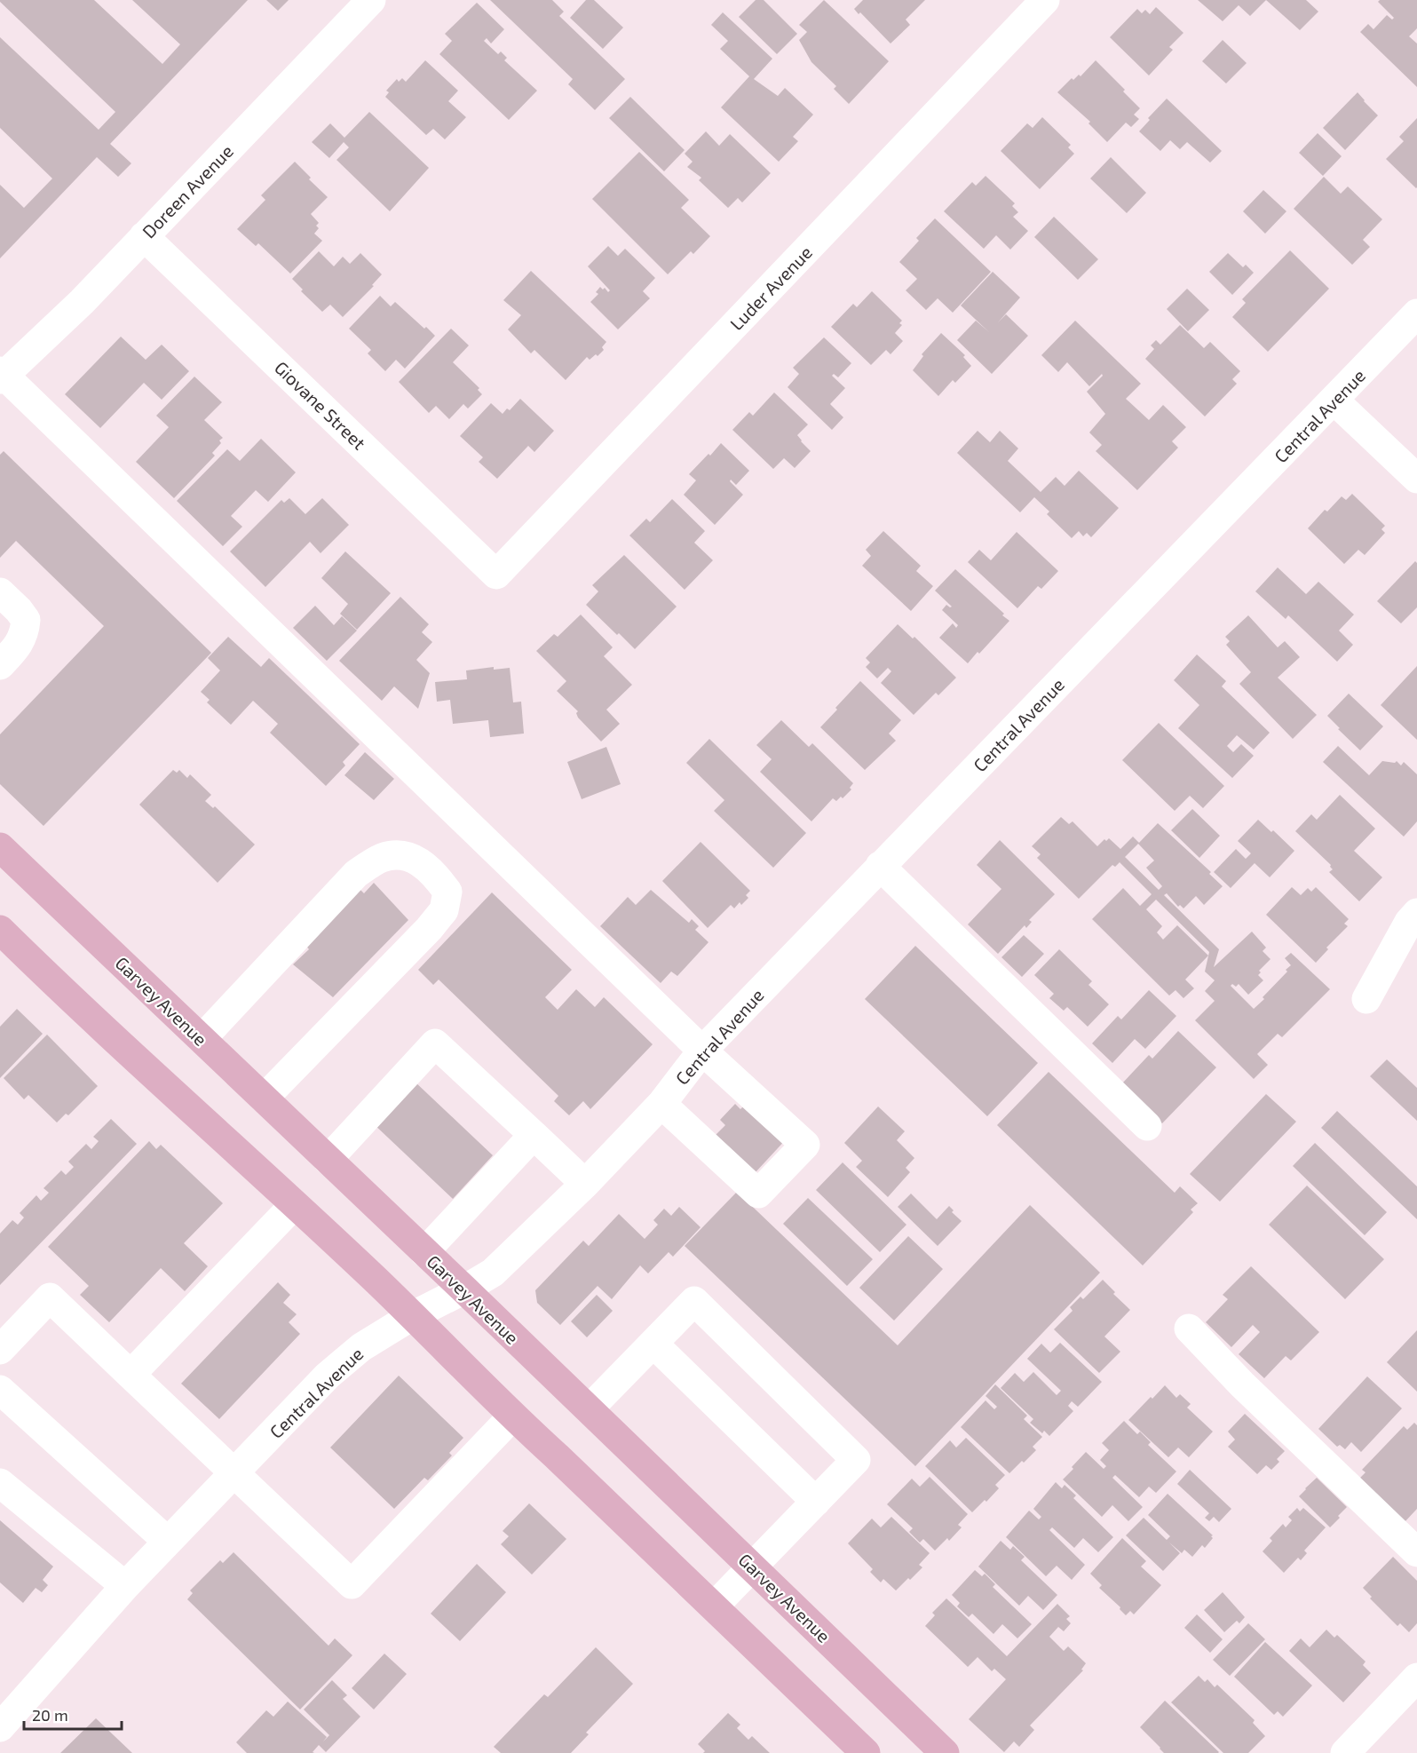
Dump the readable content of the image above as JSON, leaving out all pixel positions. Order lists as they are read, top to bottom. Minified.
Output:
{"streets":{"main road":["Garvey Avenue"],"street":["Doreen Avenue","Luder Avenue","Giovane Street","Central Avenue"]},"crossings":[["Doreen Avenue","Giovane Street"],["Luder Avenue","Giovane Street"],["Central Avenue","Garvey Avenue"]],"scale_bar":"20 m"}
